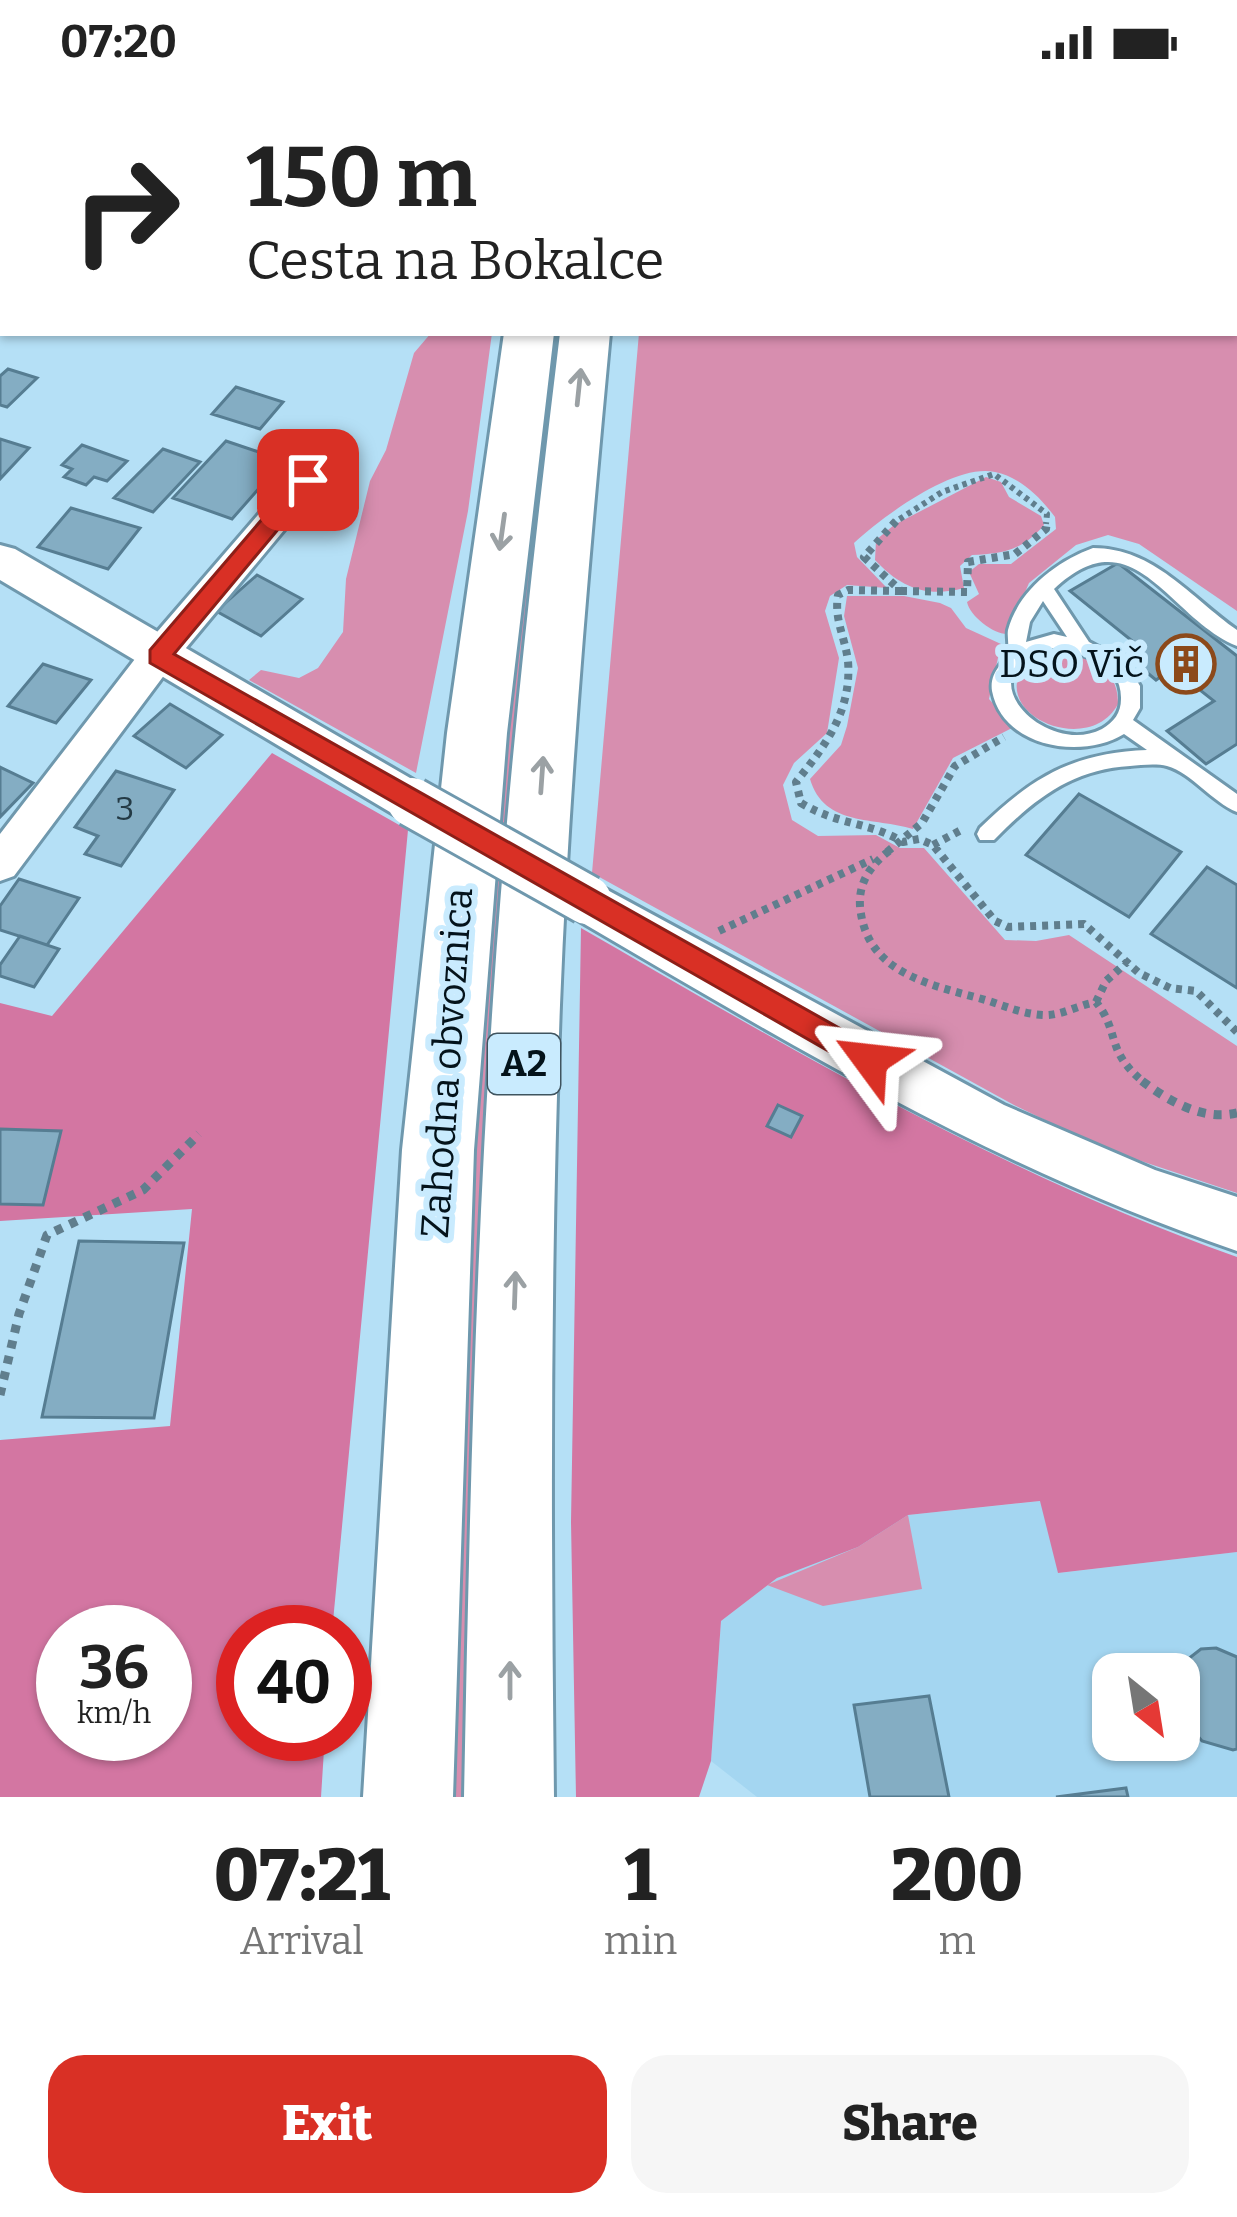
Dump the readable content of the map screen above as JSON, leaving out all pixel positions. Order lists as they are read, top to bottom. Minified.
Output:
{"streets":{"highway":["Zahodna obvoznica","A2"]},"places":{"building":["DSO Vič"]},"house_numbers":["3"],"north":"bottom right","page":{"status":"07:20","turn":["150 m","Cesta na Bokalce"],"speed":"36 km/h","limit":"40","eta":["07:21","Arrival","1","min","200","m"],"buttons":["Exit","Share"]}}
